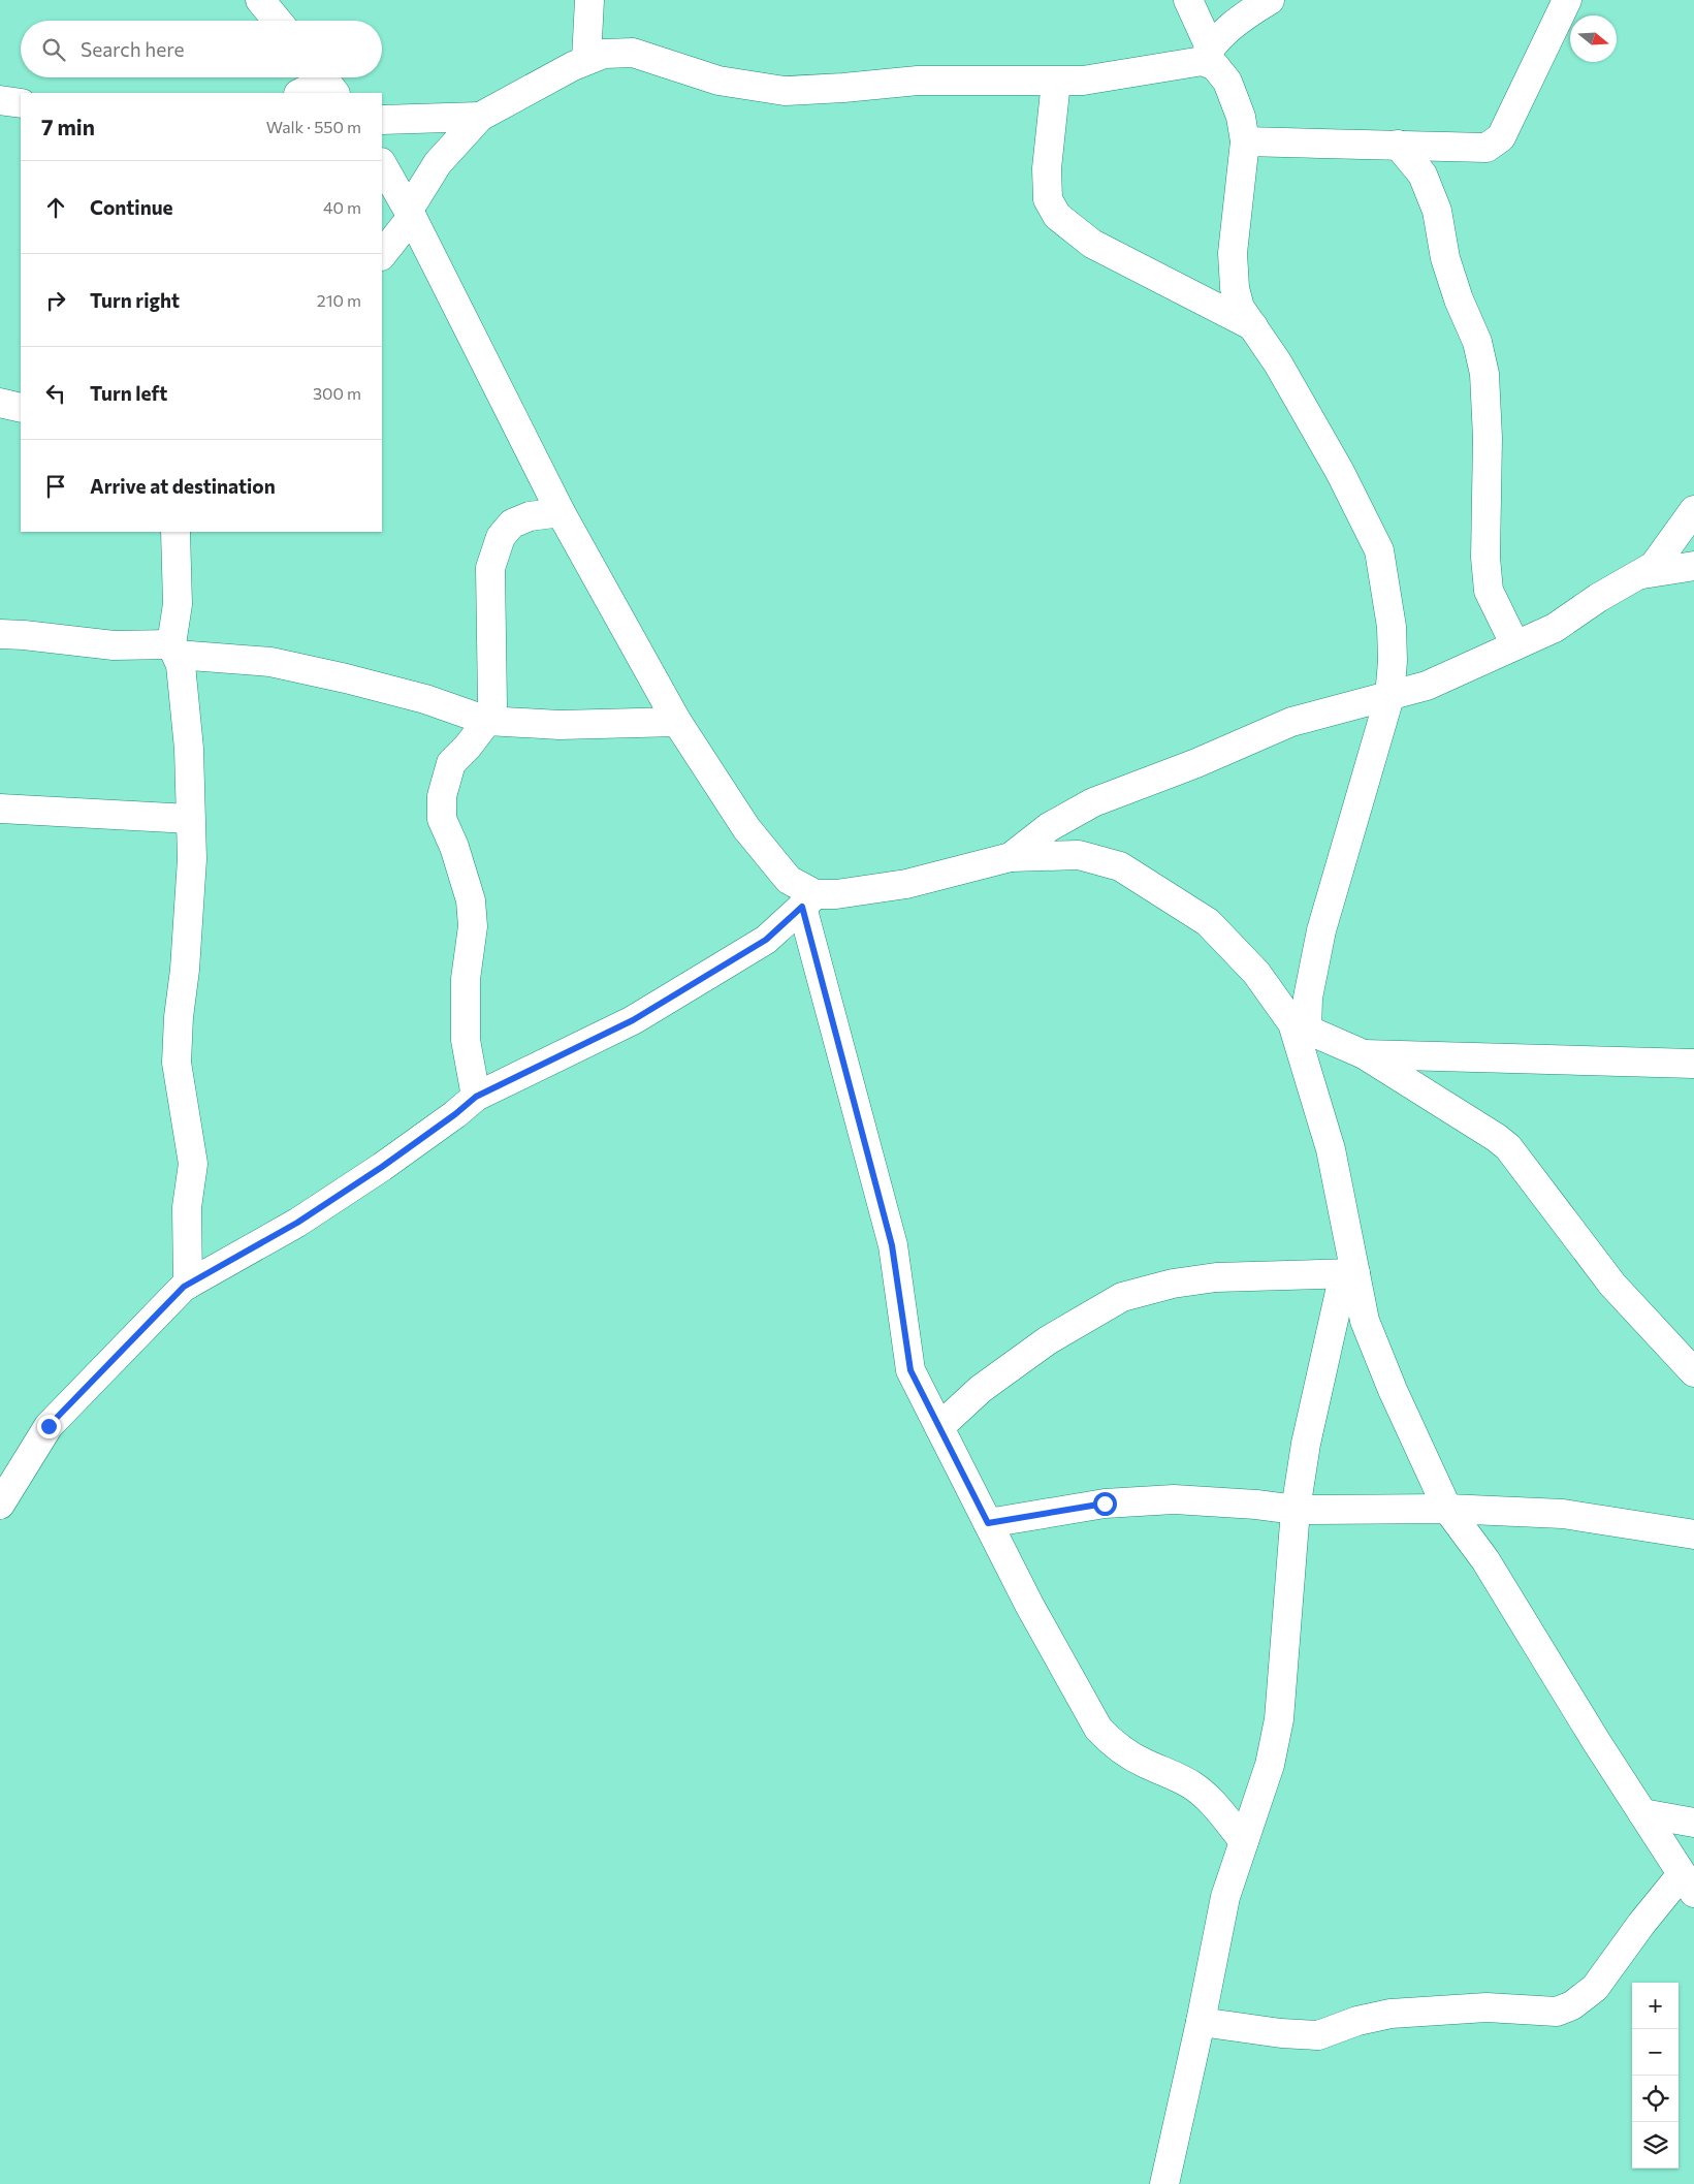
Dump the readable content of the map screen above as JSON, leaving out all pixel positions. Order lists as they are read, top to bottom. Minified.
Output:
{"north":"right","page":{"search":"Search here","heading":["7 min","Walk · 550 m"],"list":[["Continue","40 m"],["Turn right","210 m"],["Turn left","300 m"],"Arrive at destination"],"map_buttons":["+","−"]}}
